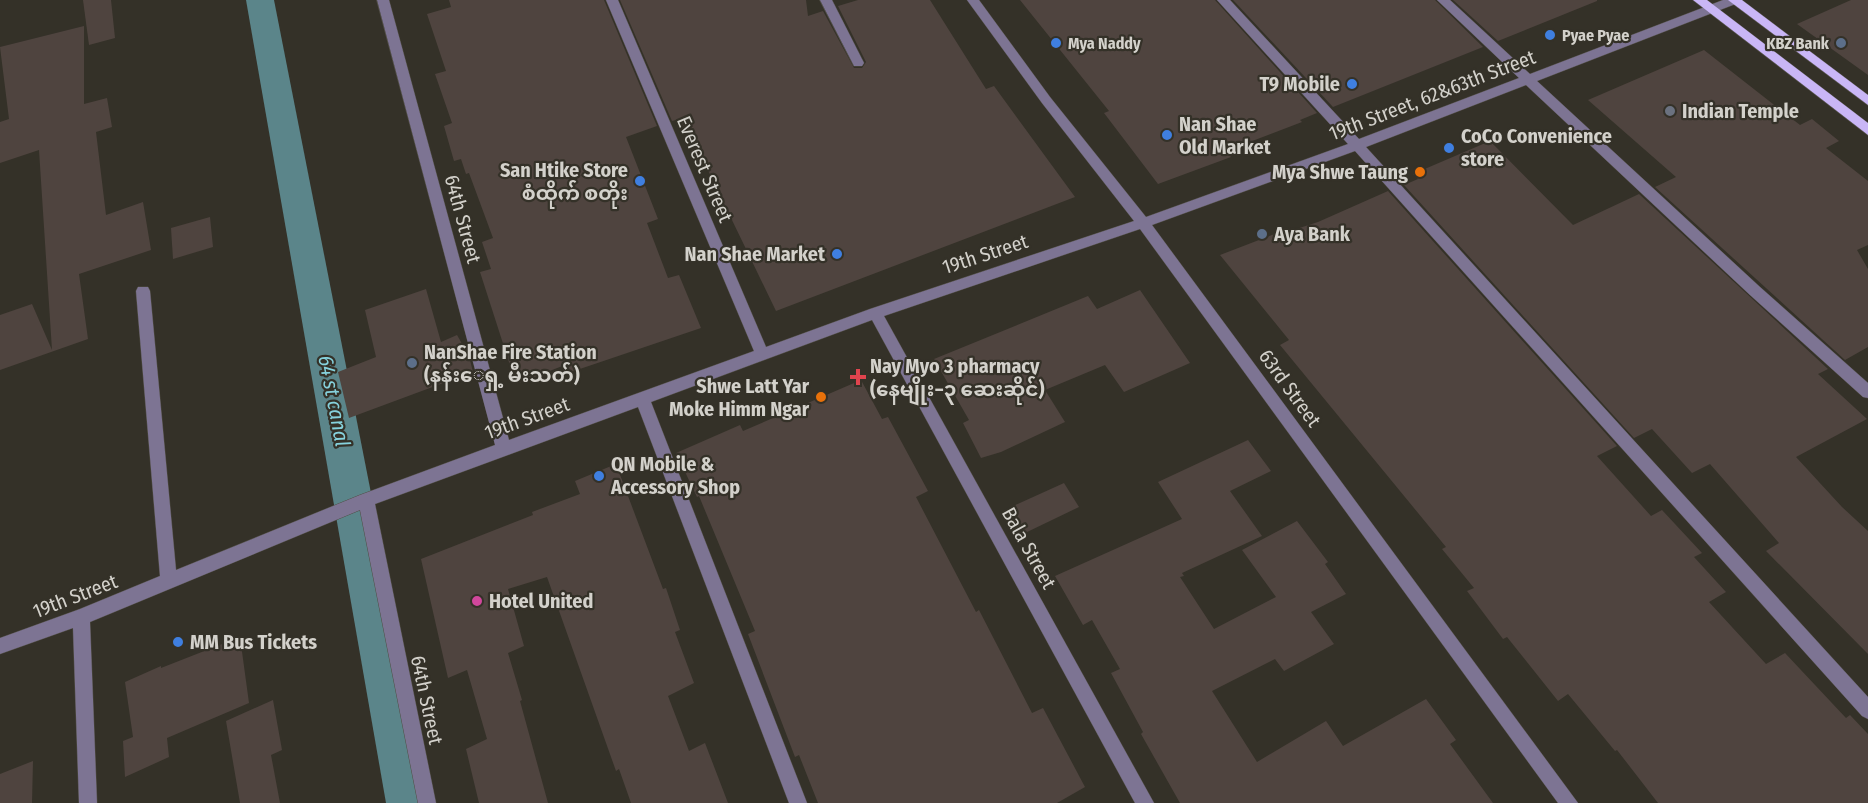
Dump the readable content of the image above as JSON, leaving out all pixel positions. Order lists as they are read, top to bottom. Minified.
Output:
{"streets":{"street":["19th Street, 62&63th Street","Everest Street","64th Street","19th Street","63rd Street","Bala Street"]},"crossings":[["19th Street, 62&63th Street","19th Street"],["19th Street, 62&63th Street","63rd Street"],["Everest Street","19th Street"],["64th Street","19th Street"],["19th Street","63rd Street"],["19th Street","Bala Street"]],"water":["64 st canal"],"places":{"other":["Pyae Pyae","Mya Naddy","KBZ Bank","T9 Mobile","Indian Temple","Nan Shae Old Market","CoCo Convenience store","Mya Shwe Taung","San Htike Store စံထိုက် စတိုး","Aya Bank","Nan Shae Market","NanShae Fire Station (နန်းေရှ့ မီးသတ်)","Shwe Latt Yar Moke Himm Ngar","QN Mobile & Accessory Shop","Hotel United","MM Bus Tickets"],"health":["Nay Myo 3 pharmacy (နေမျိုး−၃ ဆေးဆိုင်)"]}}
